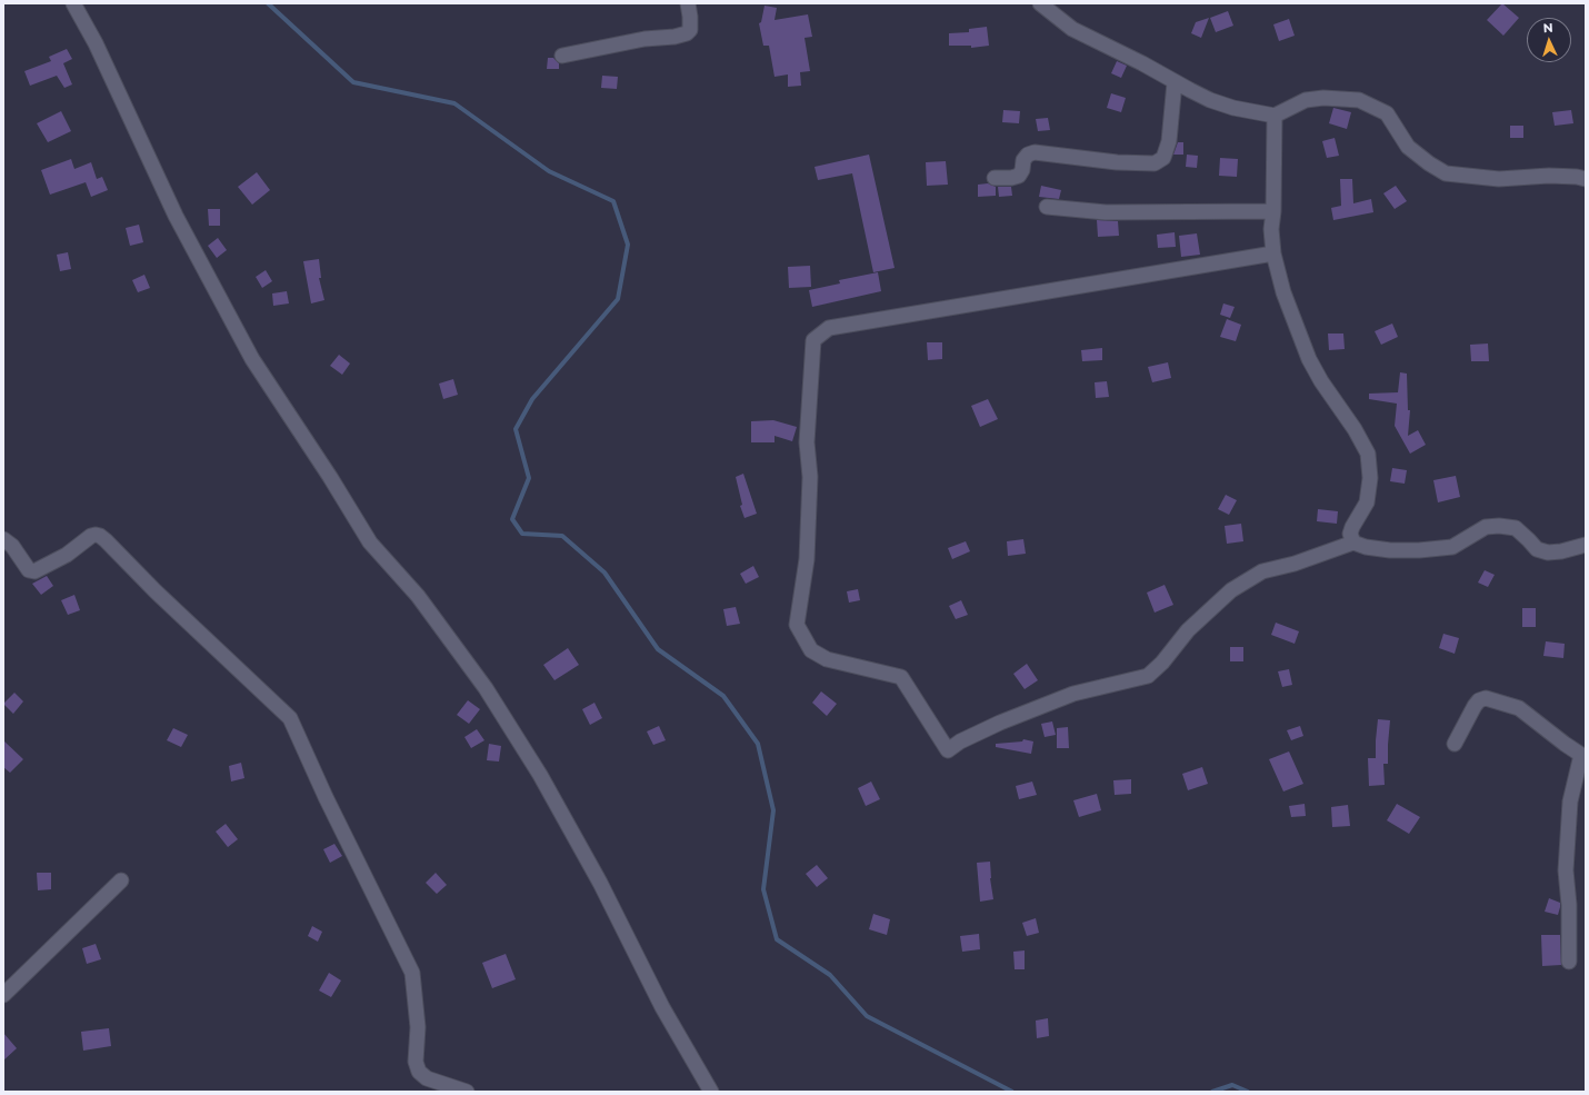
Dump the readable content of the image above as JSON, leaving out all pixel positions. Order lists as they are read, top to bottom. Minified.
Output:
{"north":"top"}
